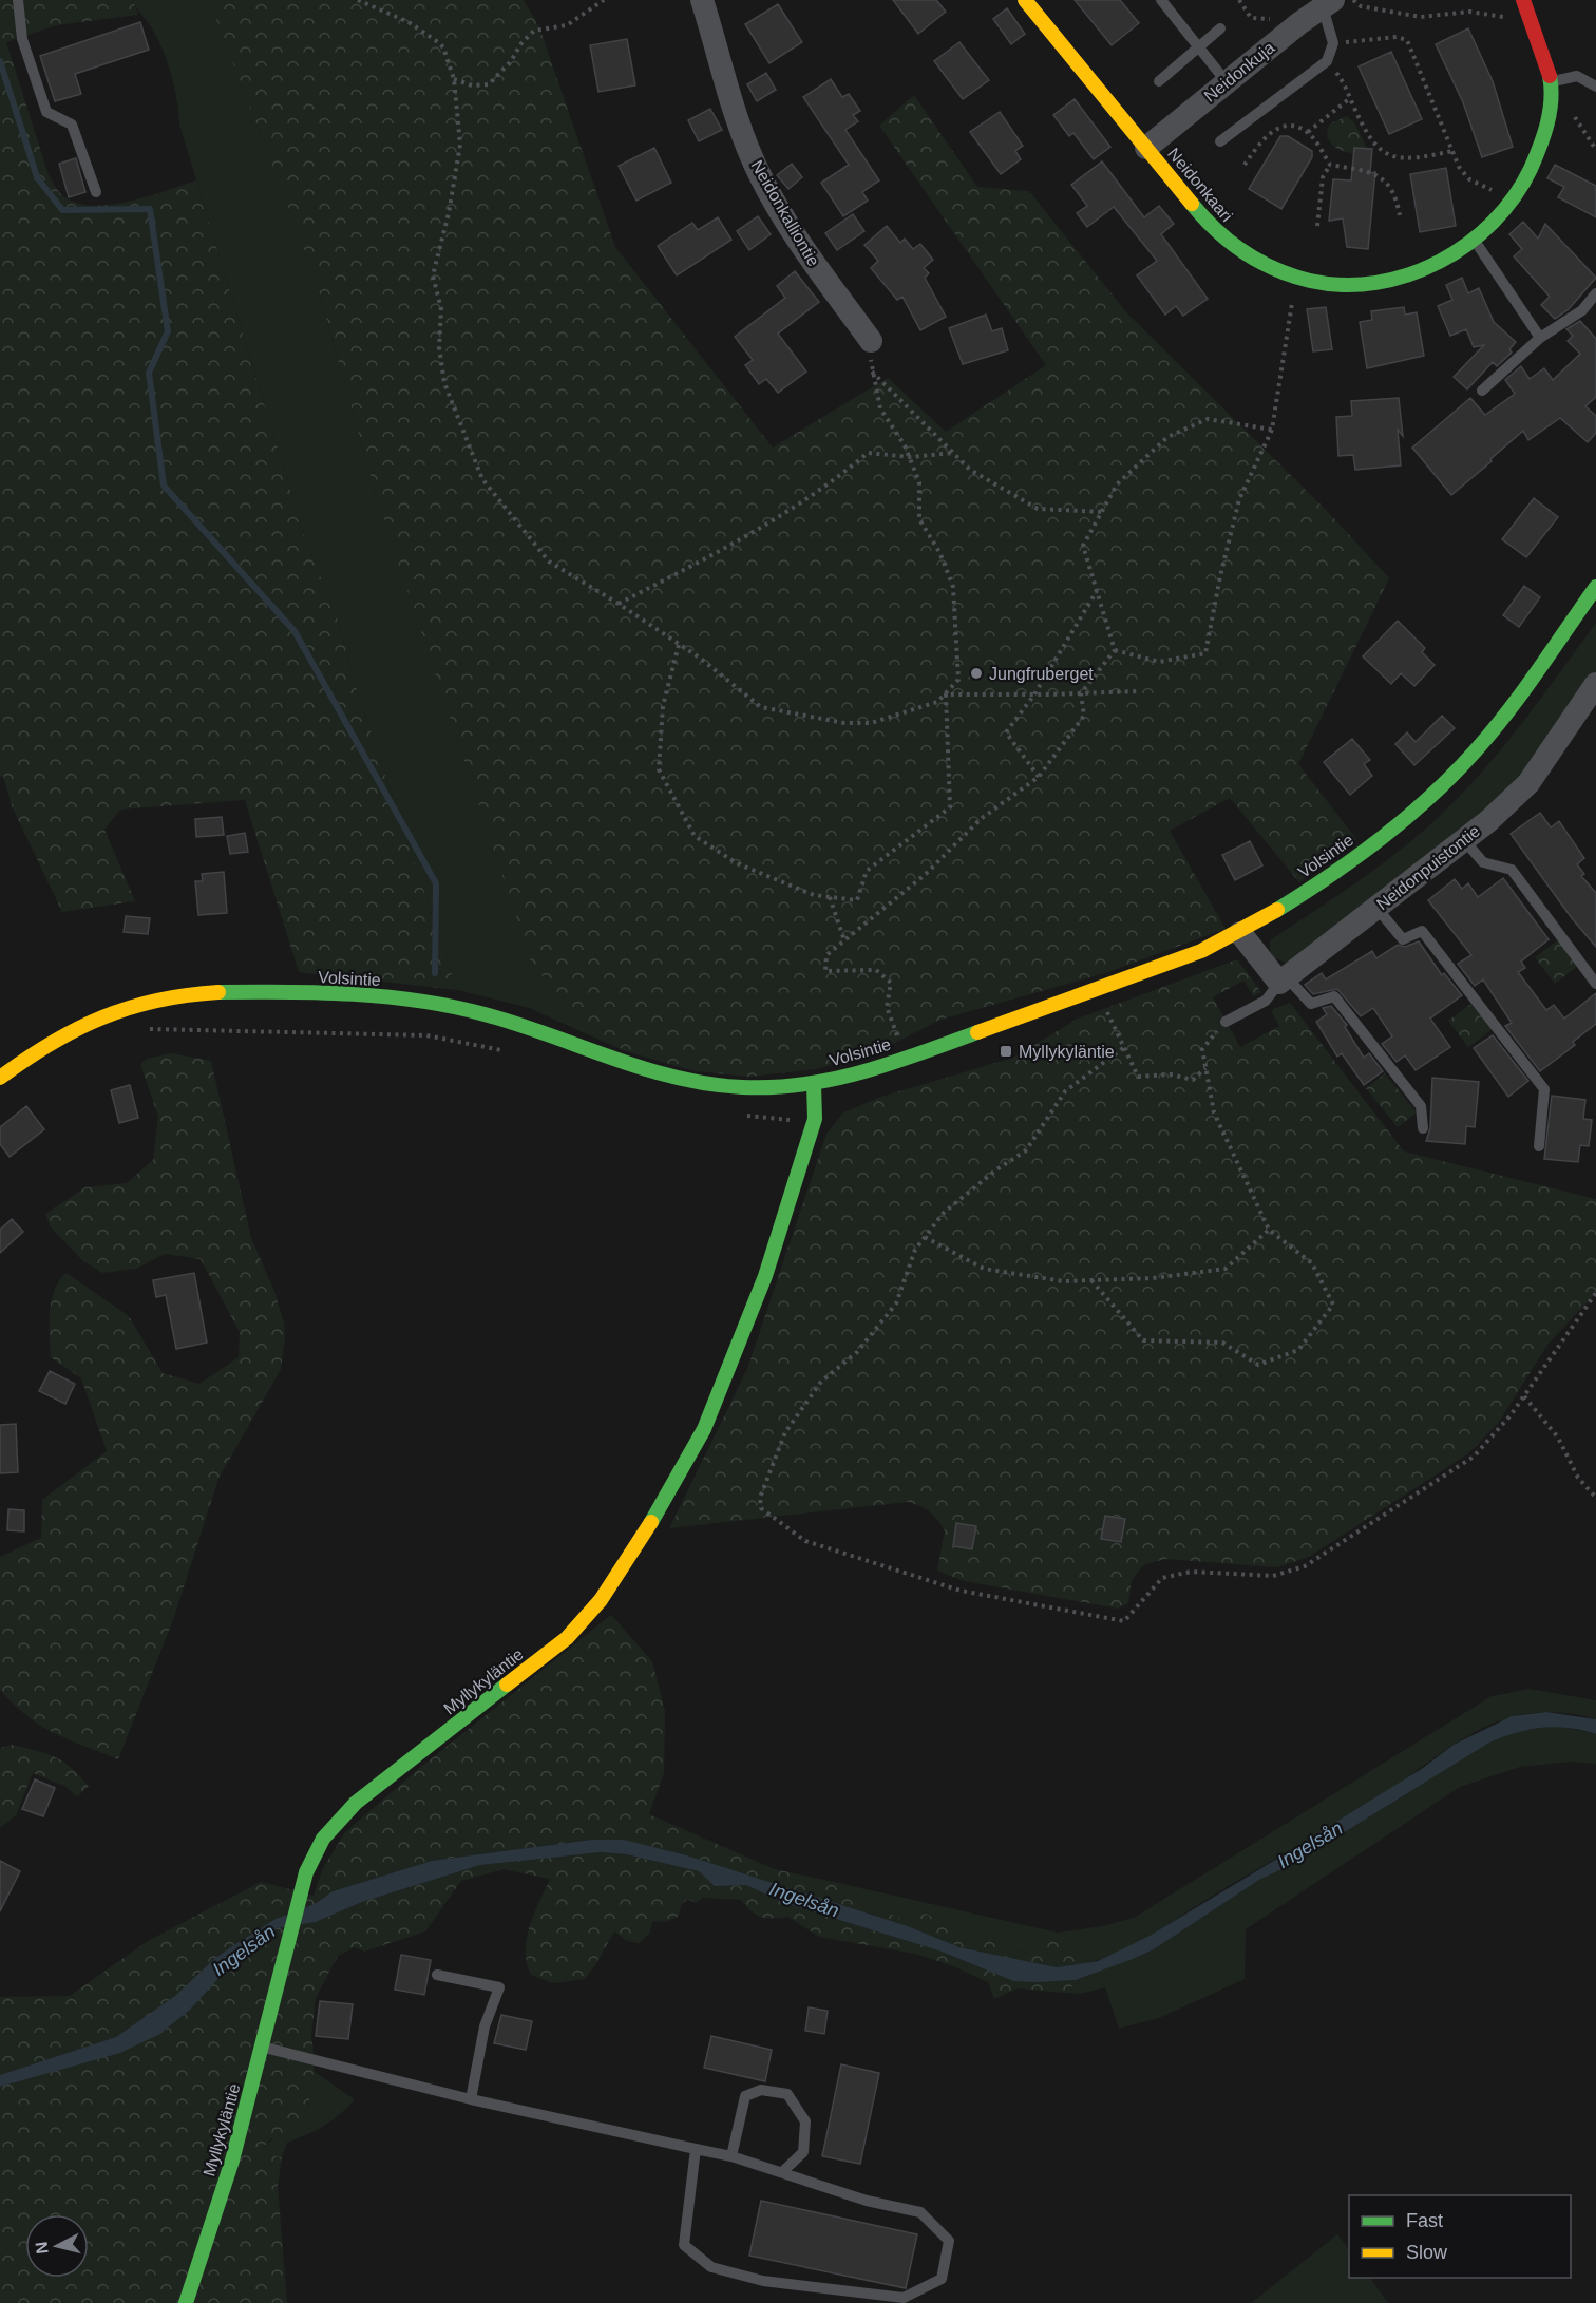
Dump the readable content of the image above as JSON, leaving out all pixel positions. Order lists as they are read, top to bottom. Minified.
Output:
{"streets":{"street":["Neidonkuja","Neidonkaari","Neidonkalliontie","Volsintie","Neidonpuistontie","Myllykyläntie"]},"crossings":[["Neidonkuja","Neidonkaari"],["Volsintie","Myllykyläntie"]],"water":["Ingelsån"],"places":{"other":["Jungfruberget"],"transit":["Myllykyläntie"]},"legend":["Fast","Slow"],"north":"left"}
